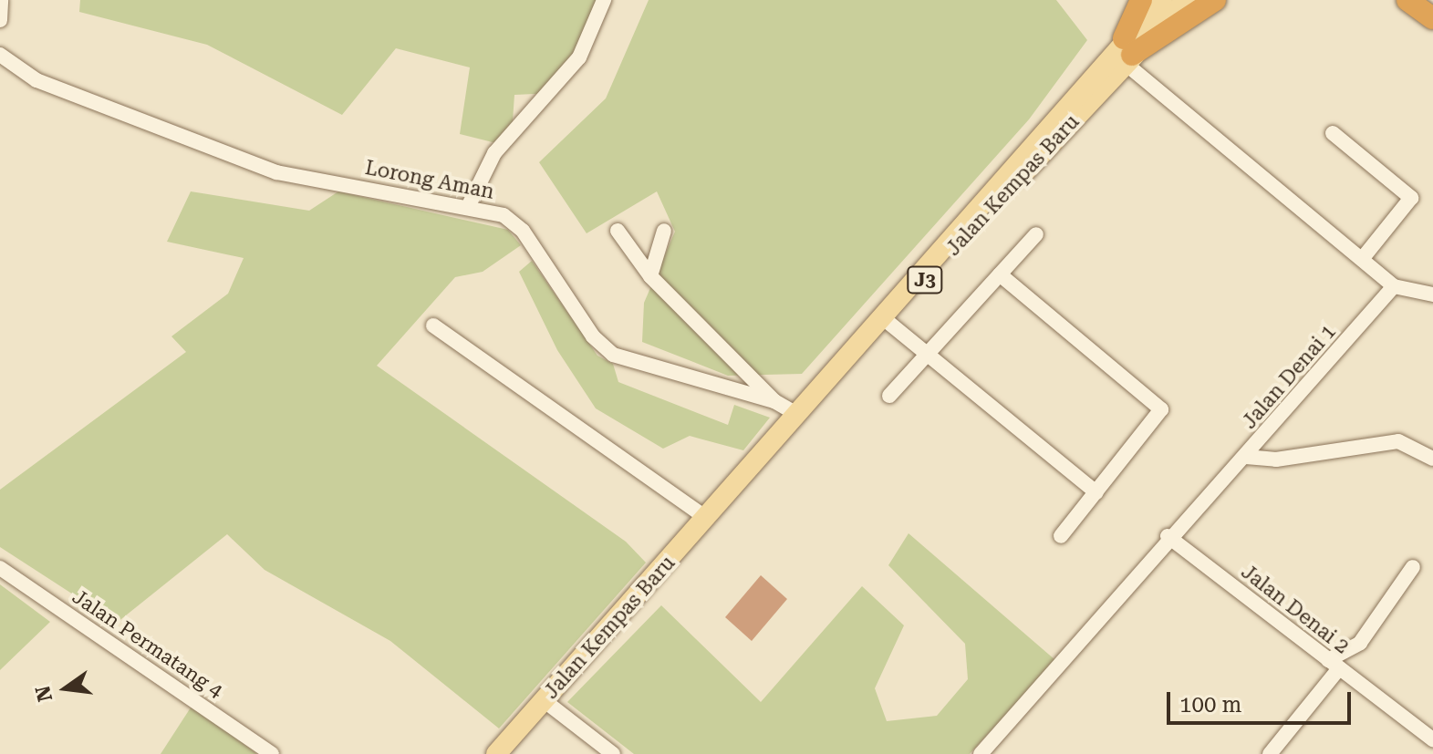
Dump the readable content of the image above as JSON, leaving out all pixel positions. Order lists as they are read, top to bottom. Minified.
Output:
{"streets":{"main road":["Jalan Kempas Baru","J3"],"street":["Lorong Aman","Jalan Denai 1","Jalan Denai 2","Jalan Permatang 4"]},"crossings":[["Lorong Aman","Jalan Kempas Baru"],["Jalan Denai 1","Jalan Denai 2"]],"scale_bar":"100 m","north":"left"}
